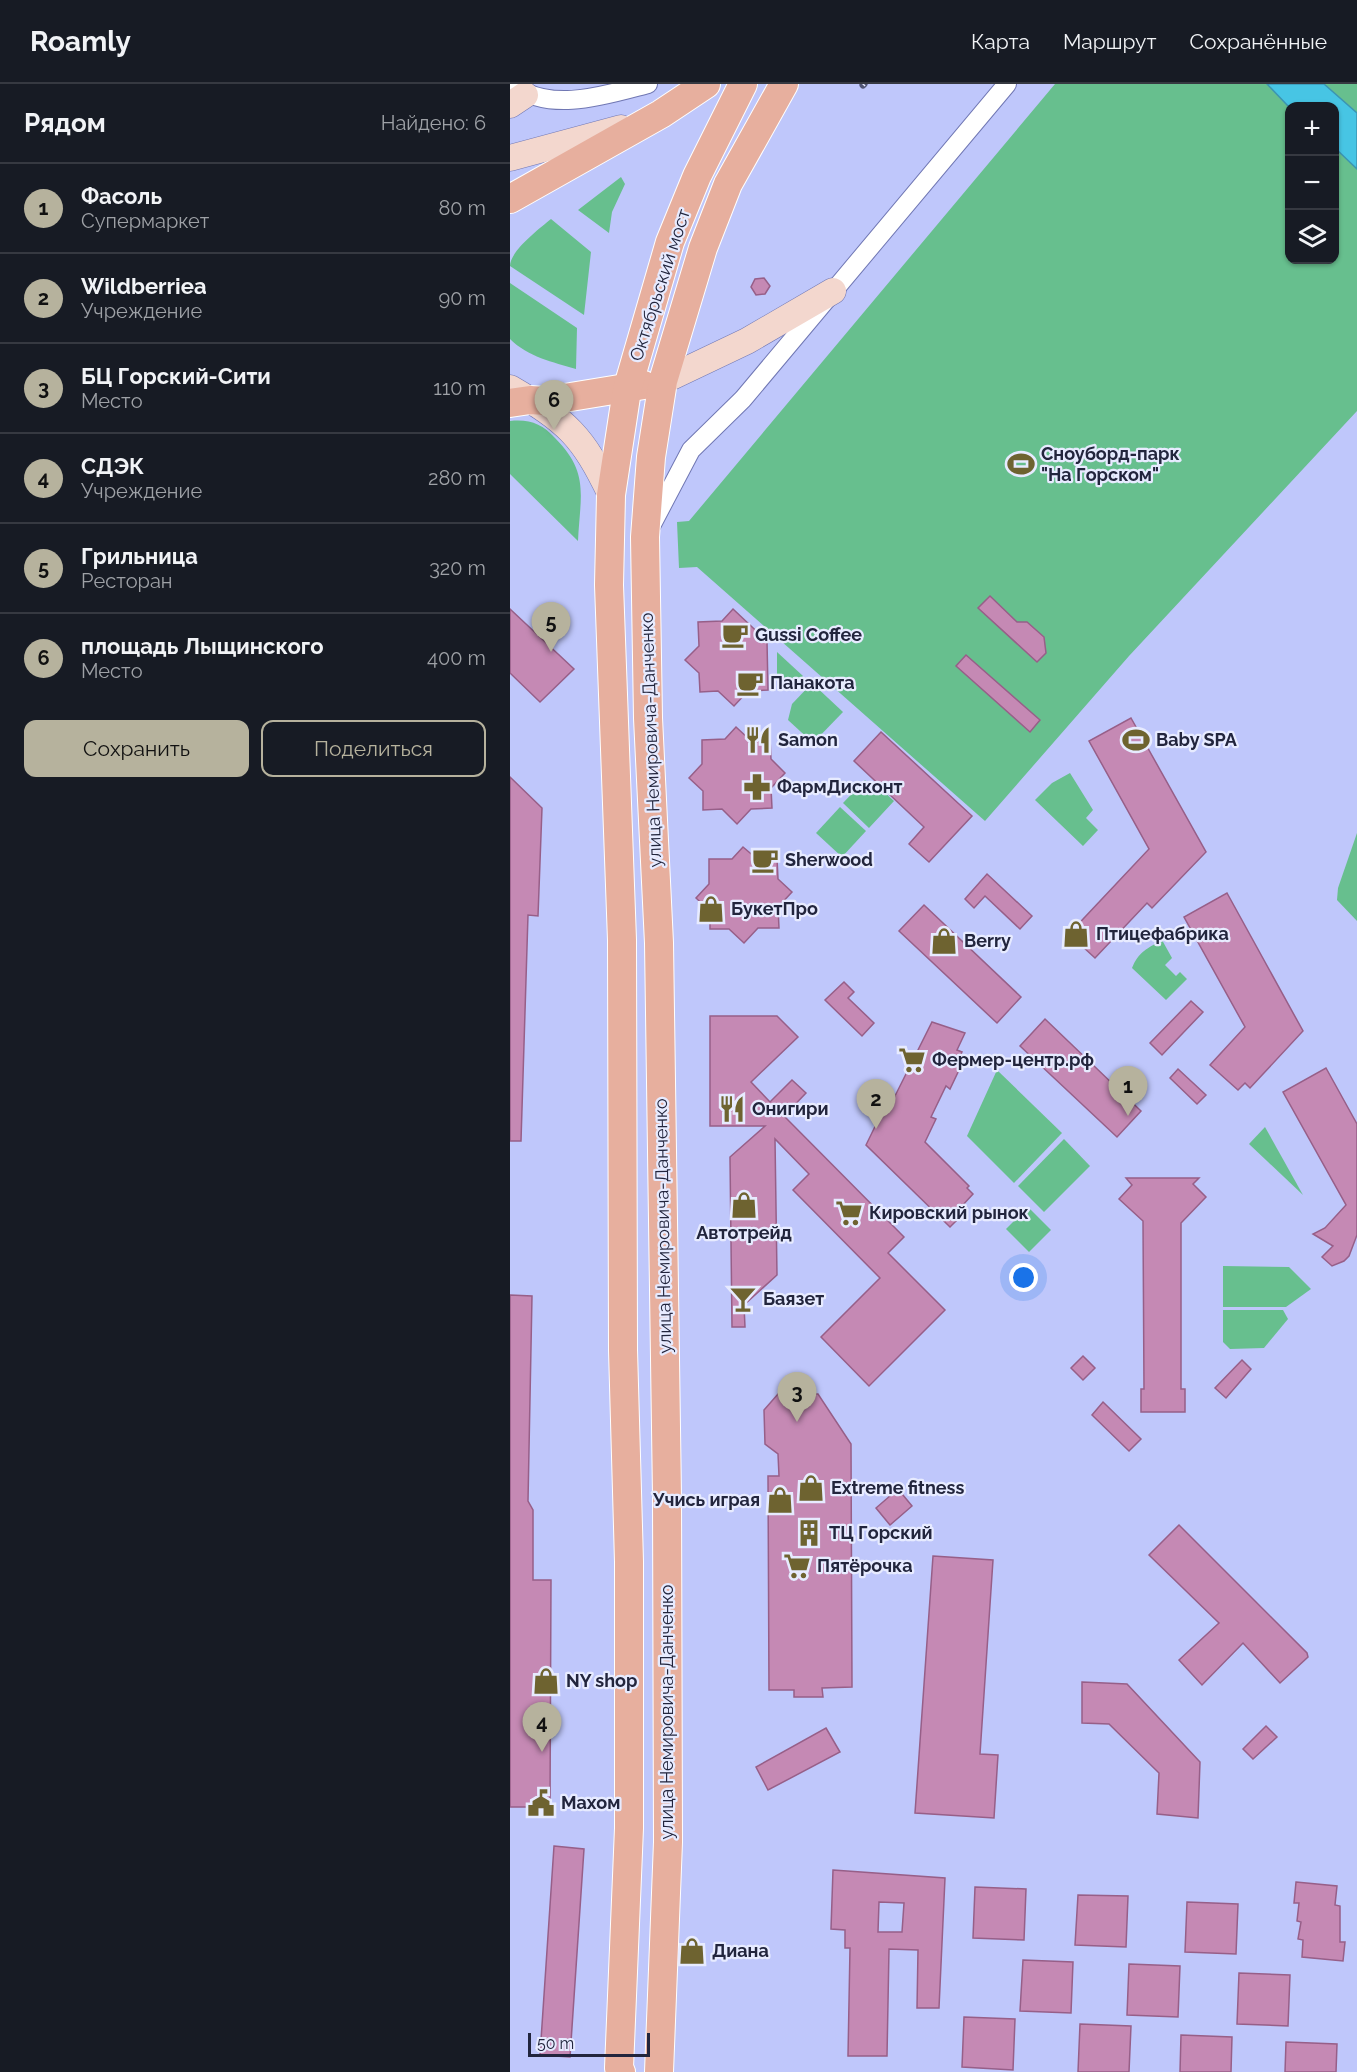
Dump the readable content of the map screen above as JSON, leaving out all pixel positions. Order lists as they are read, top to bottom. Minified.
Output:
{"streets":{"main road":["Октябрьский мост","улица Немировича-Данченко"]},"crossings":[["Октябрьский мост","улица Немировича-Данченко"]],"places":{"sports":["Сноуборд-парк \"На Горском\"","Baby SPA"],"cafe":["Gussi Coffee","Панакота","Sherwood"],"restaurant":["Samon","Онигири"],"pharmacy":["ФармДисконт"],"shop":["БукетПро","Птицефабрика","Berry","Автотрейд","Extreme fitness","Учись играя","NY shop","Диана"],"supermarket":["Фермер-центр.рф","Кировский рынок","Пятёрочка"],"bar":["Баязет"],"building":["ТЦ Горский"],"public building":["Махом"]},"scale_bar":"50 m","page":{"header":"Roamly","nav":["Карта","Маршрут","Сохранённые"],"heading":["Рядом","Найдено: 6"],"map_buttons":["+","−"],"list":[{"mark":"1","name":"Фасоль","note":"Супермаркет","value":"80 m"},{"mark":"2","name":"Wildberriea","note":"Учреждение","value":"90 m"},{"mark":"3","name":"БЦ Горский-Сити","note":"Место","value":"110 m"},{"mark":"4","name":"СДЭК","note":"Учреждение","value":"280 m"},{"mark":"5","name":"Грильница","note":"Ресторан","value":"320 m"},{"mark":"6","name":"площадь Лыщинского","note":"Место","value":"400 m"}],"pins":["6","5","1","2","3","4"],"buttons":["Сохранить","Поделиться"],"scale":"50 m"}}
